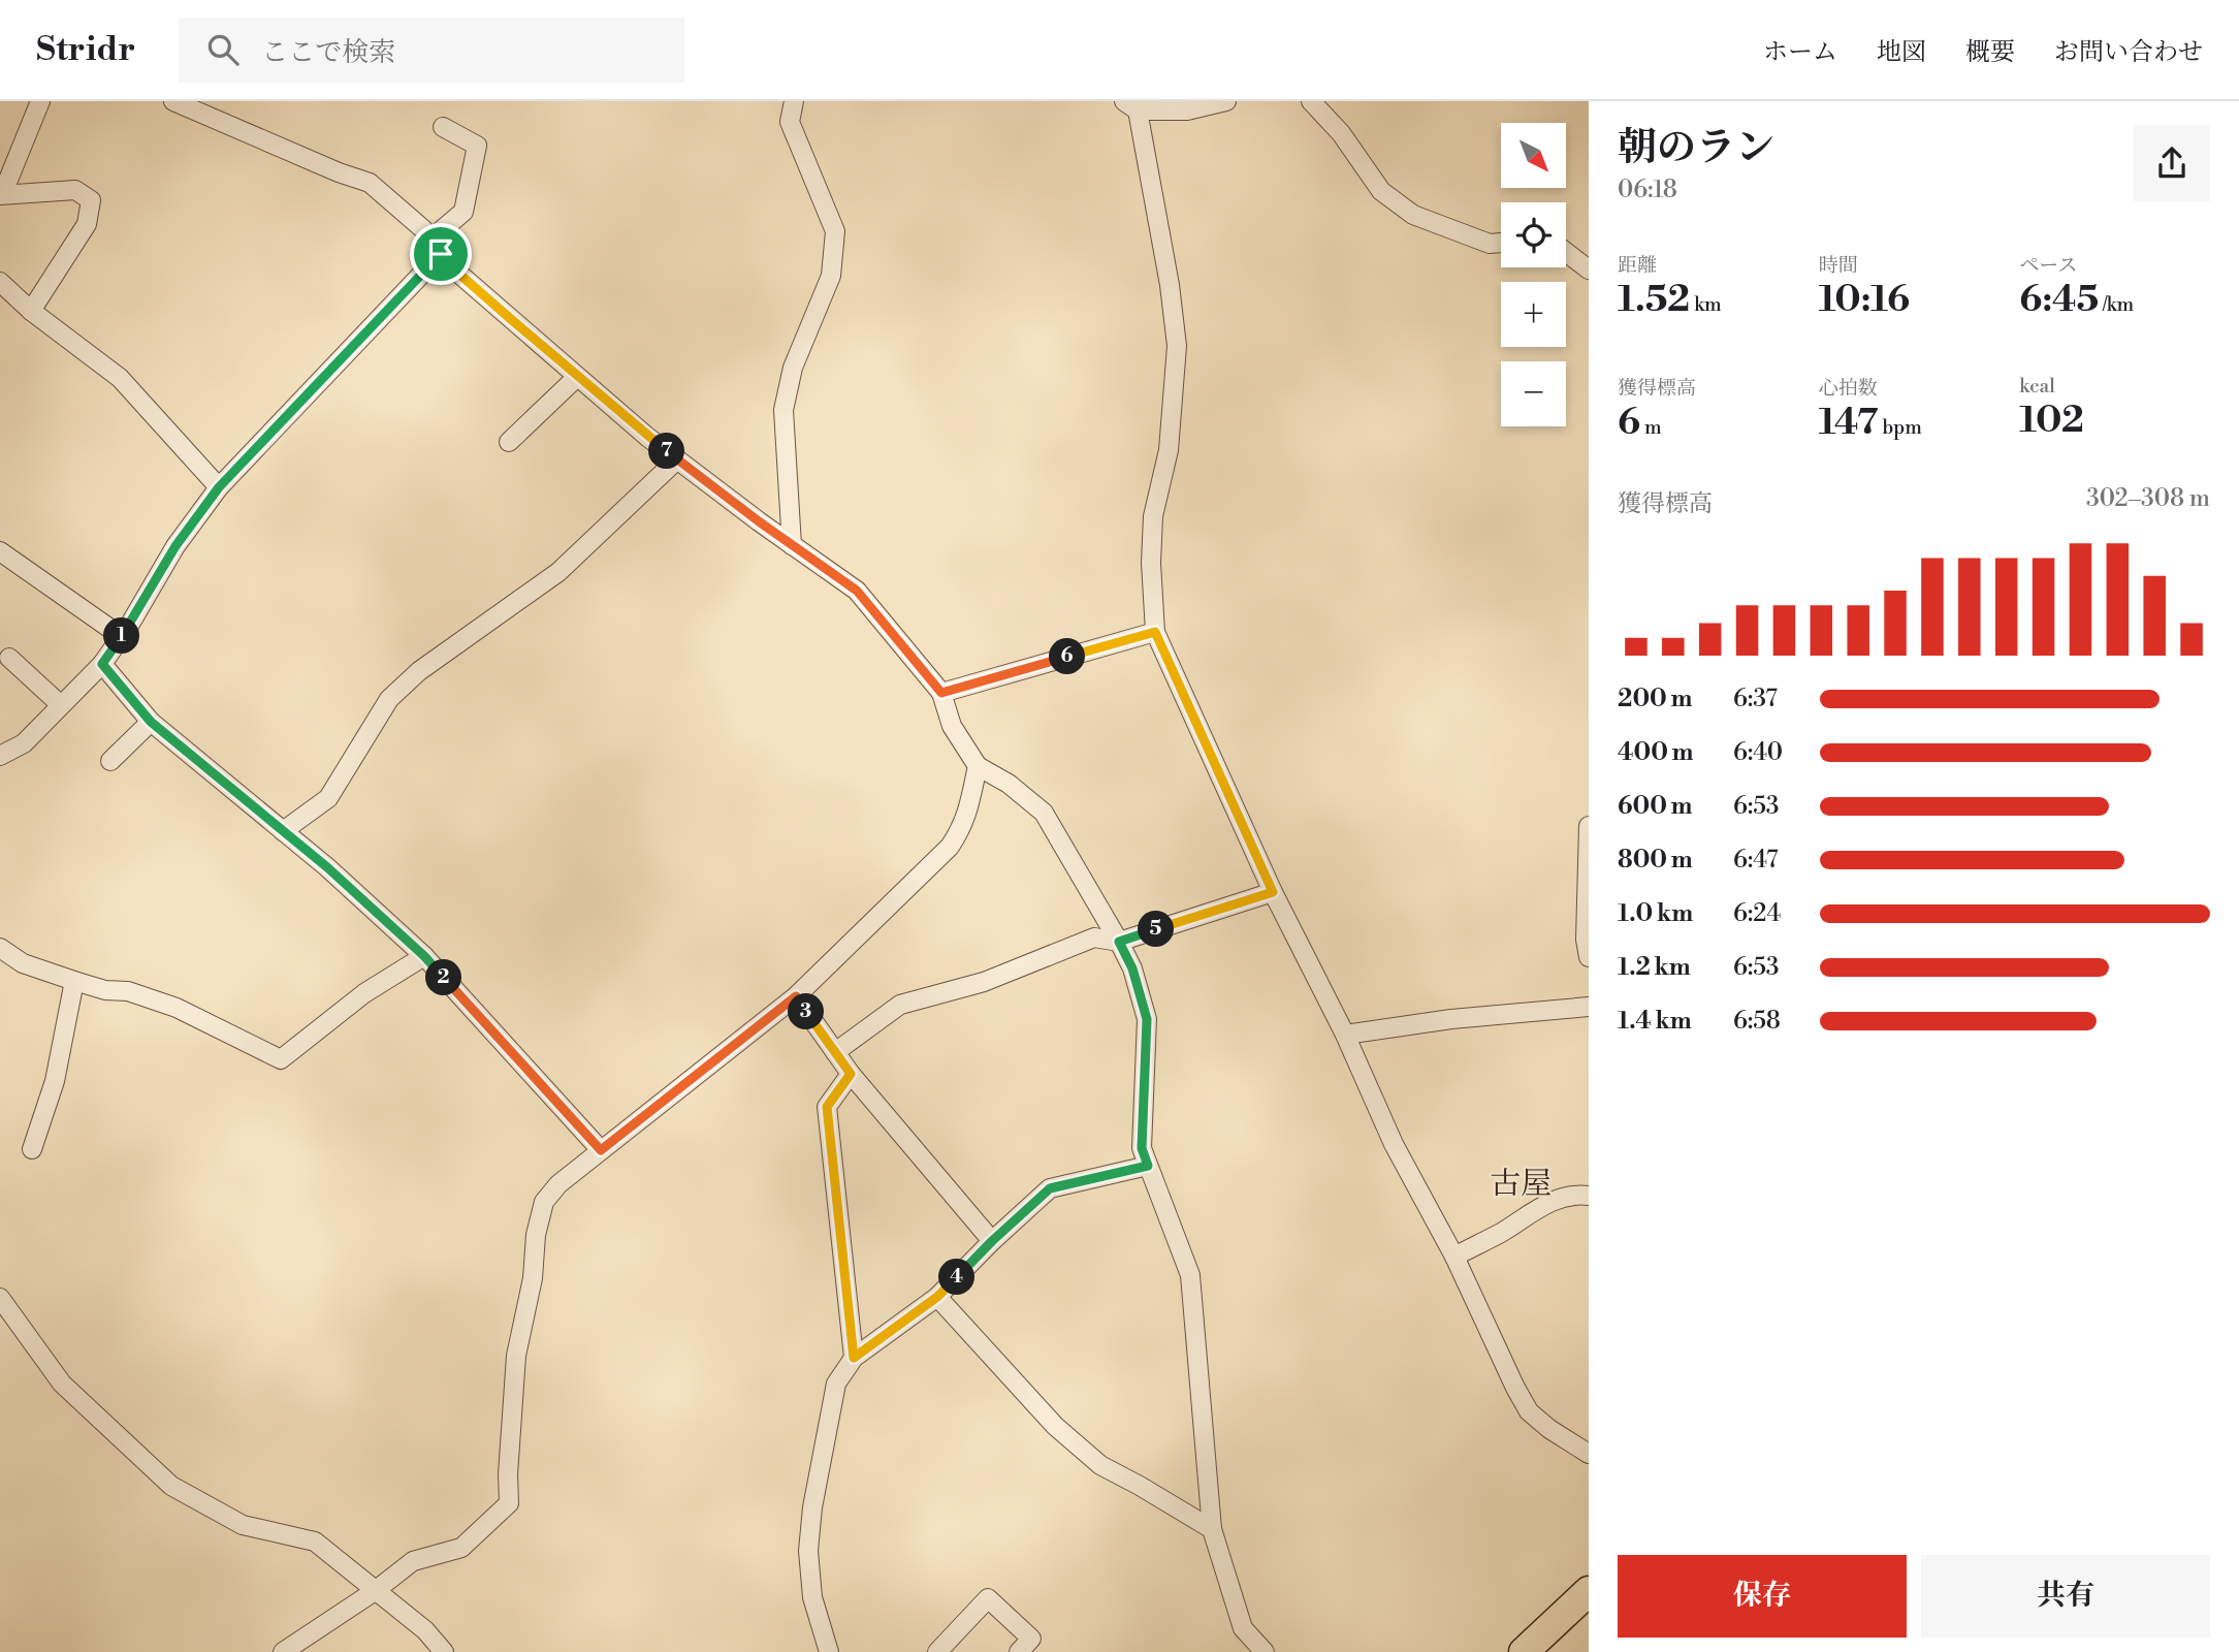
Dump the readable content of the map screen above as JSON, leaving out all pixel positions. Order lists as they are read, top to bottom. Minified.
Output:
{"districts":["古屋"],"north":"bottom right","page":{"header":"Stridr","search":"ここで検索","nav":["ホーム","地図","概要","お問い合わせ"],"heading":["朝のラン","06:18"],"map_buttons":["+","−"],"stats":[["距離","1.52 km"],["時間","10:16"],["ペース","6:45 /km"],["獲得標高","6 m"],["心拍数","147 bpm"],["kcal","102"]],"pins":["7","1","6","5","2","3","4"],"chart":["獲得標高","302–308 m"],"list":[{"name":"200 m","note":"6:37"},{"name":"400 m","note":"6:40"},{"name":"600 m","note":"6:53"},{"name":"800 m","note":"6:47"},{"name":"1.0 km","note":"6:24"},{"name":"1.2 km","note":"6:53"},{"name":"1.4 km","note":"6:58"}],"buttons":["保存","共有"]}}
